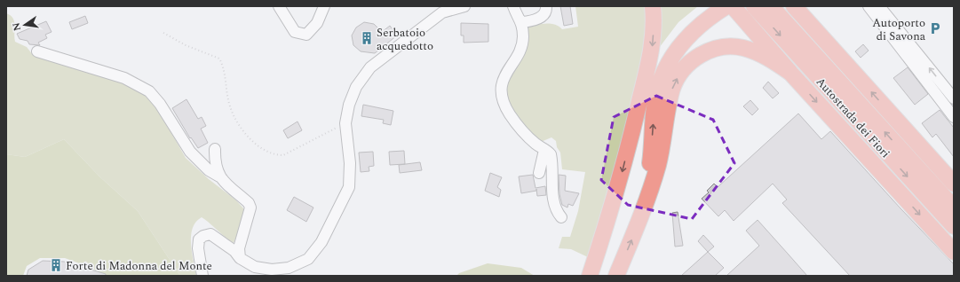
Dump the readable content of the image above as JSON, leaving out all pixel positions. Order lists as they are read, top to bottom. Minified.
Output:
{"streets":{"highway":["Autostrada dei Fiori"]},"places":{"parking":["Autoporto di Savona"],"building":["Serbatoio acquedotto","Forte di Madonna del Monte"]},"north":"left"}
